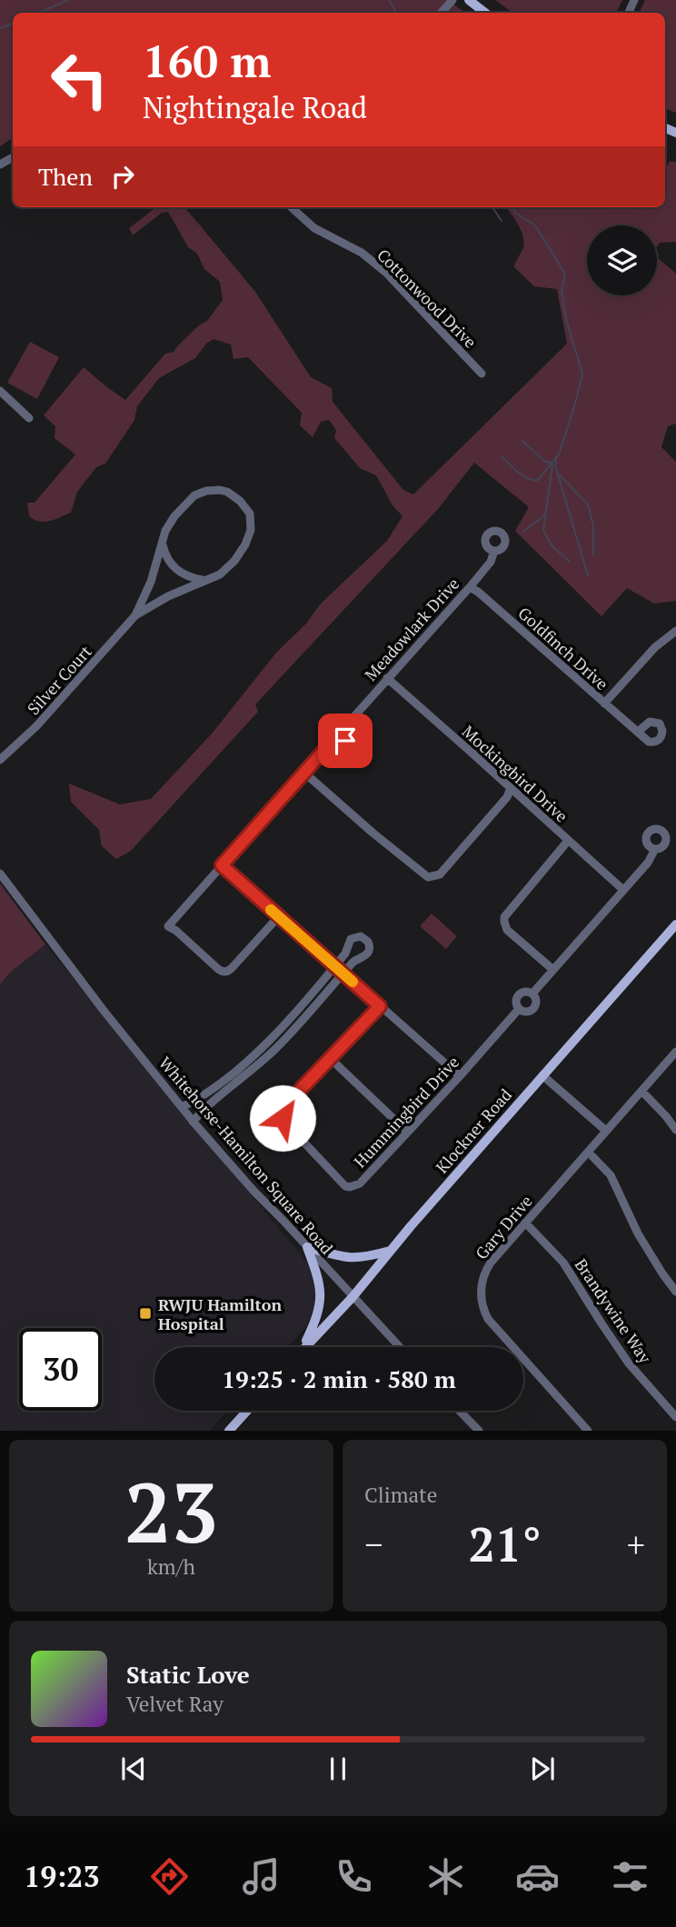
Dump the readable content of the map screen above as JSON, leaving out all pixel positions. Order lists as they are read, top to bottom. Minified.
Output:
{"streets":{"main road":["Klockner Road"],"street":["Cottonwood Drive","Meadowlark Drive","Goldfinch Drive","Silver Court","Mockingbird Drive","Hummingbird Drive","Whitehorse-Hamilton Square Road","Gary Drive","Brandywine Way"]},"crossings":[["Meadowlark Drive","Goldfinch Drive"],["Meadowlark Drive","Mockingbird Drive"],["Mockingbird Drive","Hummingbird Drive"],["Klockner Road","Whitehorse-Hamilton Square Road"],["Gary Drive","Brandywine Way"]],"places":{"transit":["RWJU Hamilton Hospital"]},"page":{"turn":["160 m","Nightingale Road"],"then":"Then","limit":"30","trip":"19:25 · 2 min · 580 m","tile":[["23","km/h"],"Climate"],"heat":["−","21°","+"],"song":["Static Love","Velvet Ray"],"tabs":"19:23"}}
